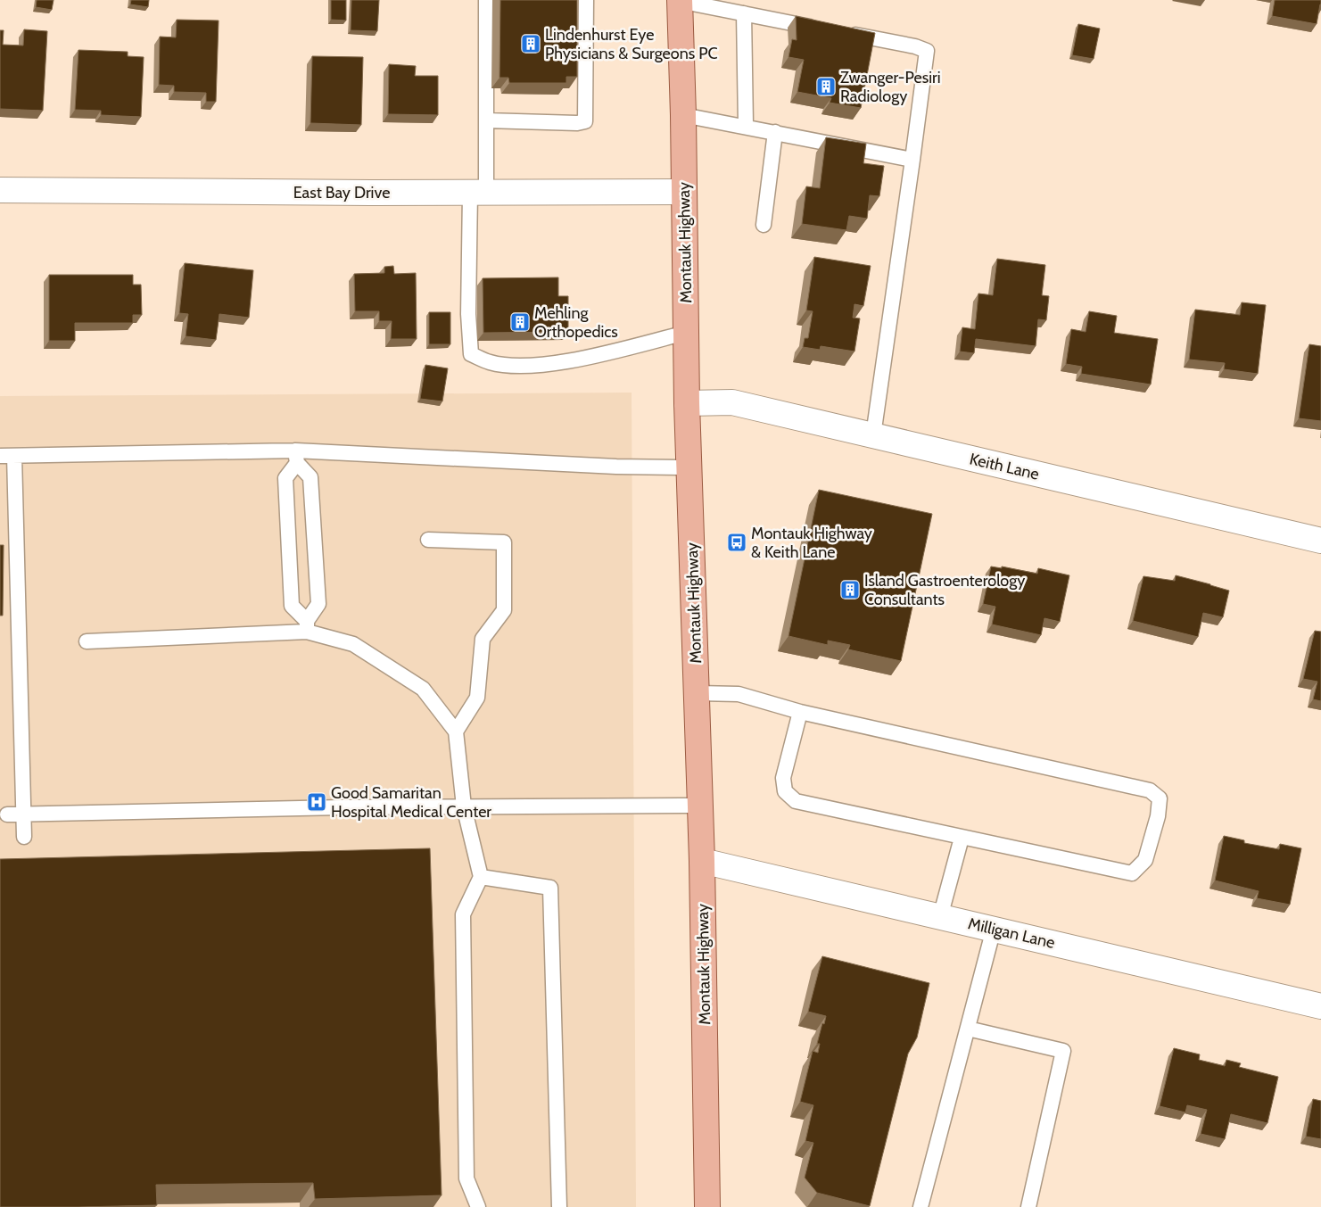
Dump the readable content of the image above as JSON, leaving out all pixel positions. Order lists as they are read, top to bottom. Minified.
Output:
{"streets":{"main road":["Montauk Highway"],"street":["East Bay Drive","Keith Lane","Milligan Lane"]},"crossings":[["East Bay Drive","Montauk Highway"],["Montauk Highway","Keith Lane"],["Montauk Highway","Milligan Lane"]],"places":{"building":["Lindenhurst Eye Physicians & Surgeons PC","Zwanger-Pesiri Radiology","Mehling Orthopedics","Island Gastroenterology Consultants"],"bus stop":["Montauk Highway & Keith Lane"],"hospital":["Good Samaritan Hospital Medical Center"]}}
